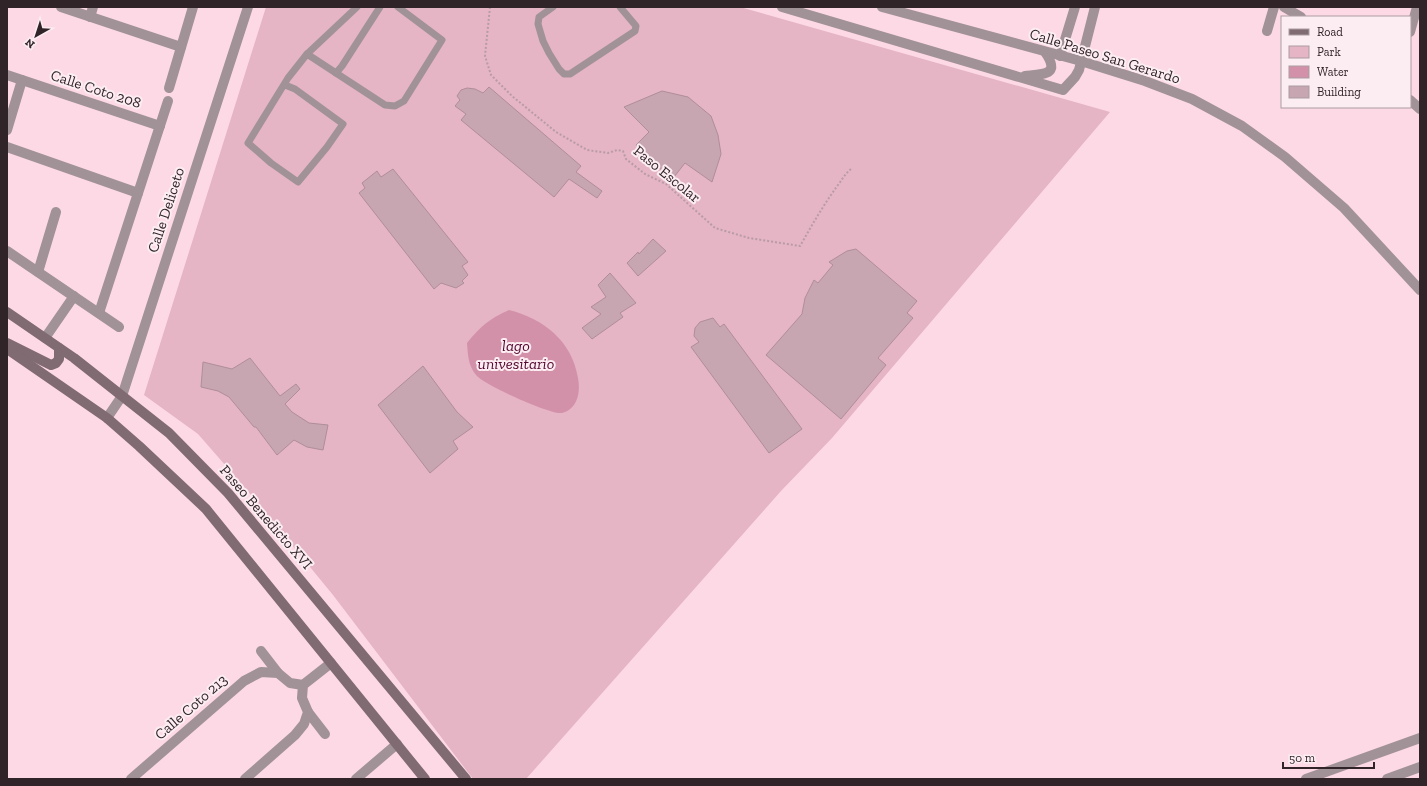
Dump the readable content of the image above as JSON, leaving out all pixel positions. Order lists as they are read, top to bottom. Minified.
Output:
{"streets":{"street":["Calle Paseo San Gerardo","Calle Coto 208","Calle Deliceto","Paseo Benedicto XVI","Calle Coto 213"],"path":["Paso Escolar"]},"crossings":[["Calle Deliceto","Paseo Benedicto XVI"]],"water":["lago univesitario"],"legend":["Road","Park","Water","Building"],"scale_bar":"50 m","north":"bottom left"}
